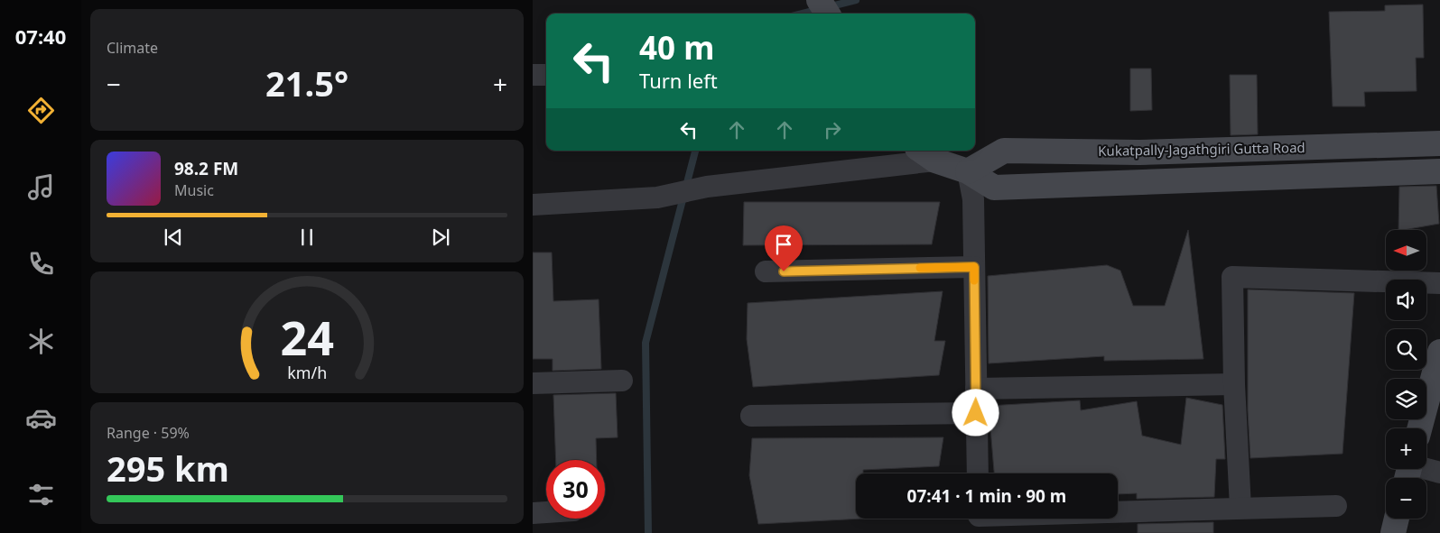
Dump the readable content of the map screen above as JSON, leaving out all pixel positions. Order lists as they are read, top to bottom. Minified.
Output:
{"streets":{"street":["Kukatpally-Jagathgiri Gutta Road"]},"north":"left","page":{"tabs":"07:40","tile":["Climate",["Range · 59%","295 km"]],"turn":["40 m","Turn left"],"heat":["−","21.5°","+"],"song":["98.2 FM","Music"],"map_buttons":["+","−"],"limit":"30","trip":"07:41 · 1 min · 90 m","gauge":["24","km/h"]}}
